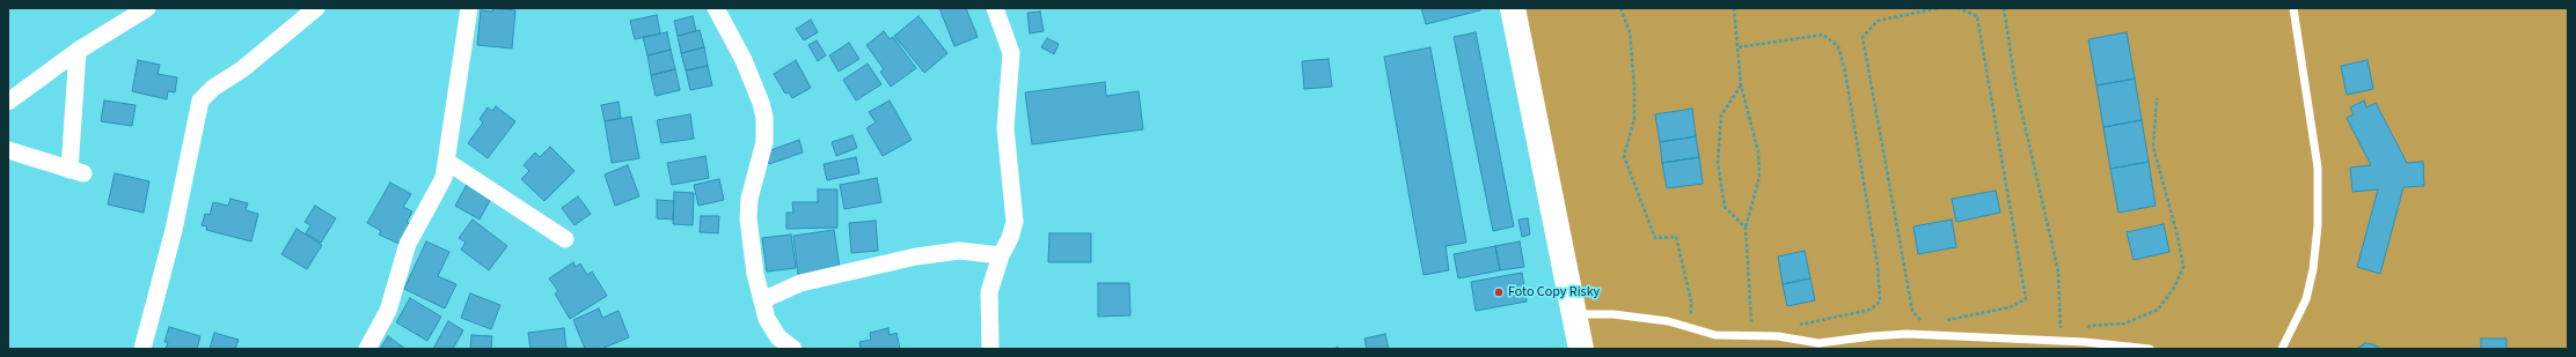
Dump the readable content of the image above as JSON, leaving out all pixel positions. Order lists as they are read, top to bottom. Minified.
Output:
{"places":["Foto Copy Risky"]}
